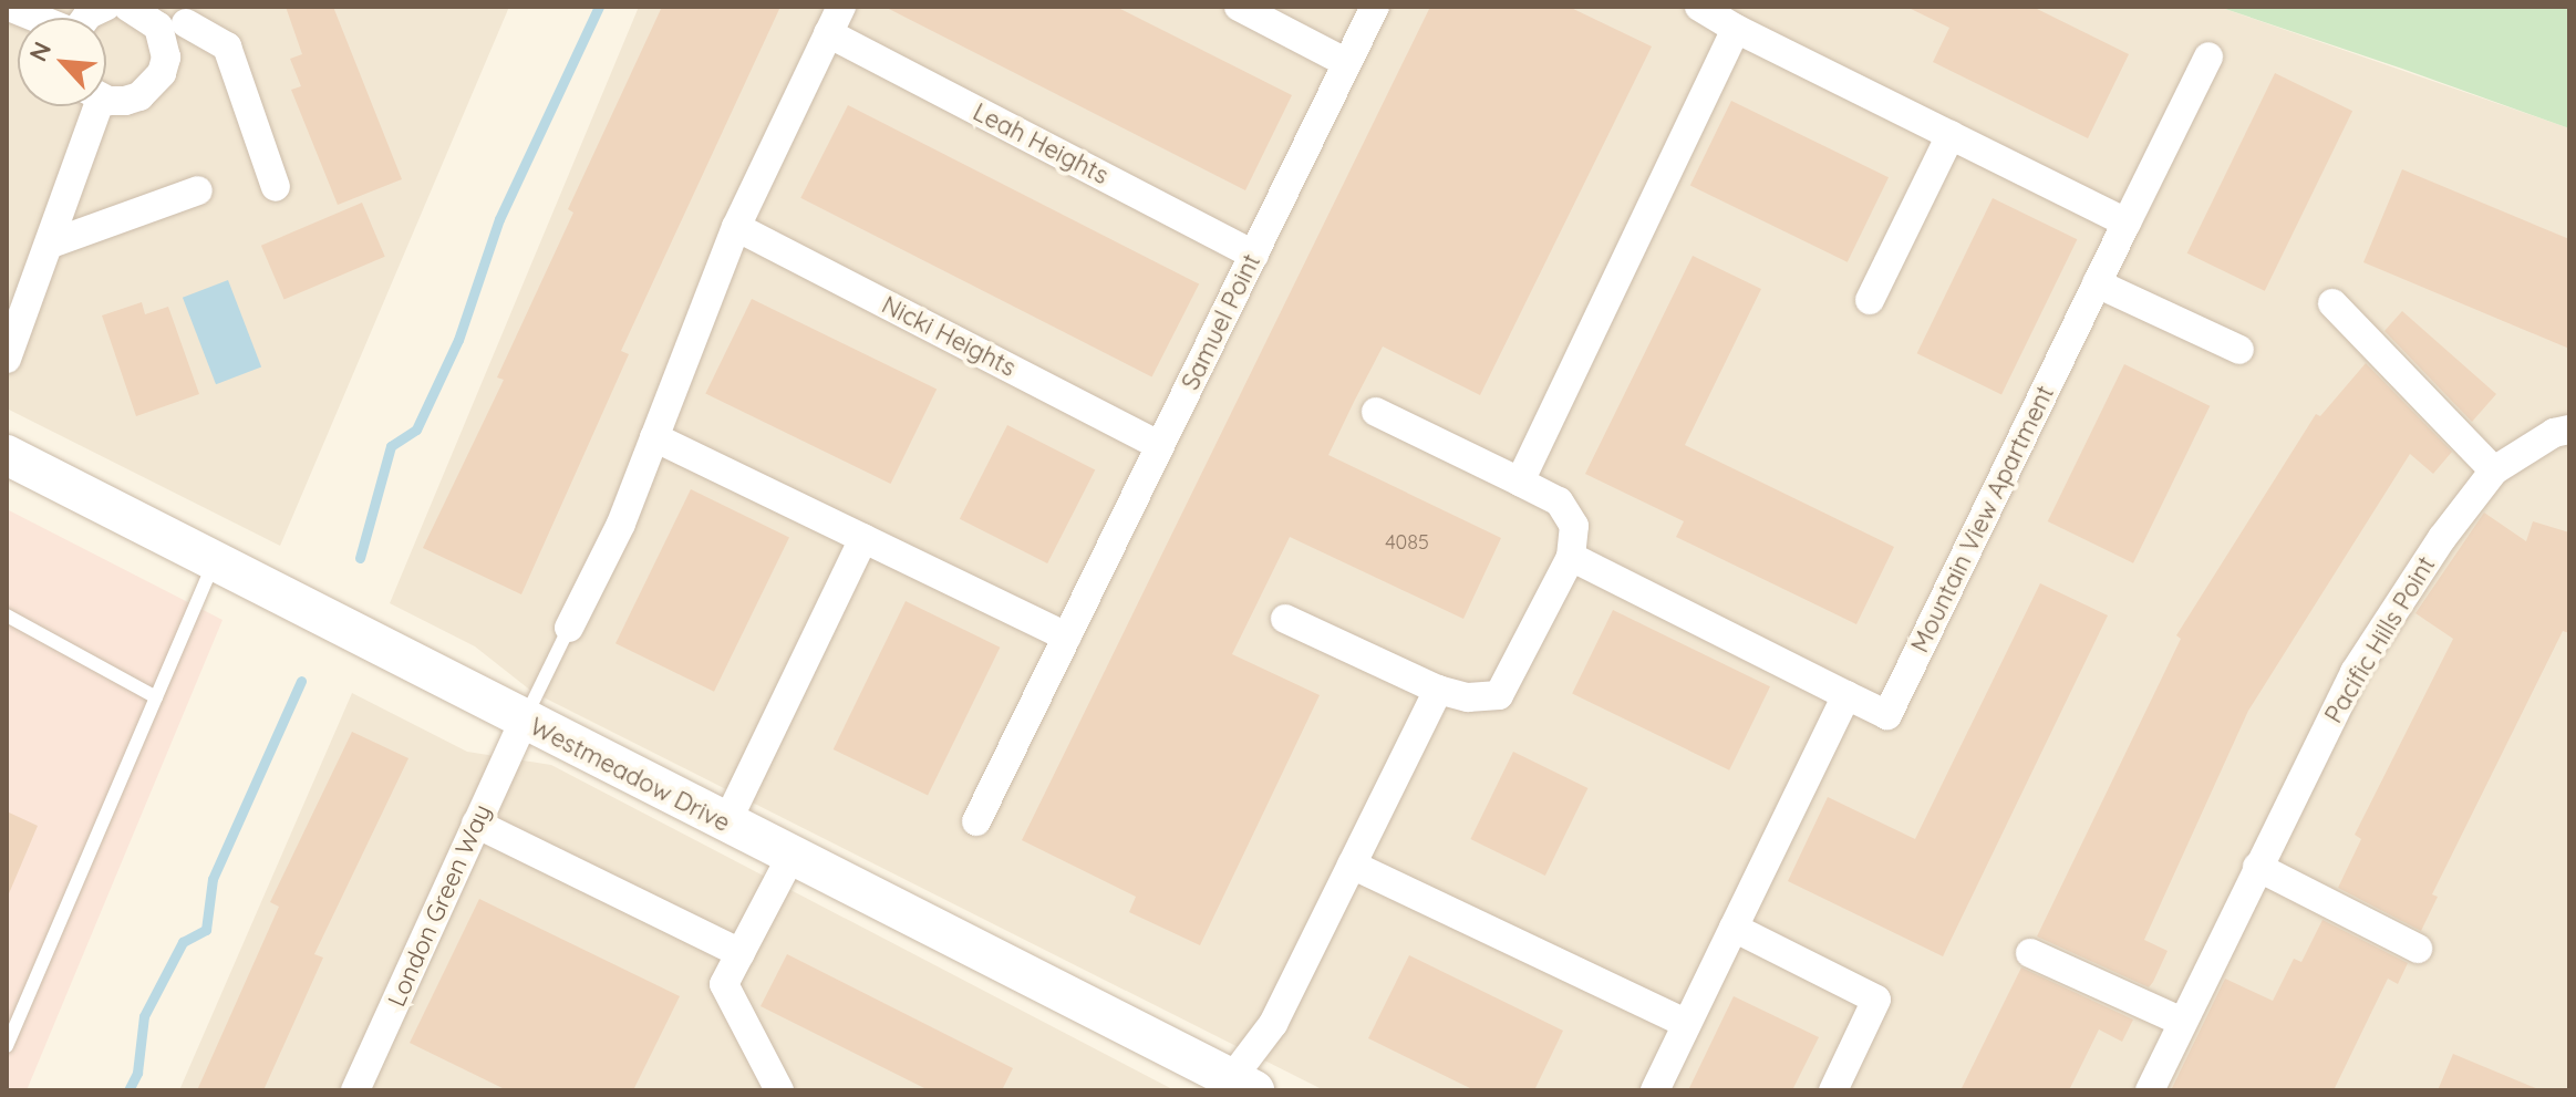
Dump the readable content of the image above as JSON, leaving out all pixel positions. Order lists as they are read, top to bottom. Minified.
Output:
{"streets":{"street":["Leah Heights","Samuel Point","Nicki Heights","Mountain View Apartment","Pacific Hills Point","Westmeadow Drive","London Green Way"]},"crossings":[["Leah Heights","Samuel Point"],["Samuel Point","Nicki Heights"],["Westmeadow Drive","London Green Way"]],"house_numbers":["4085"],"north":"top left"}
